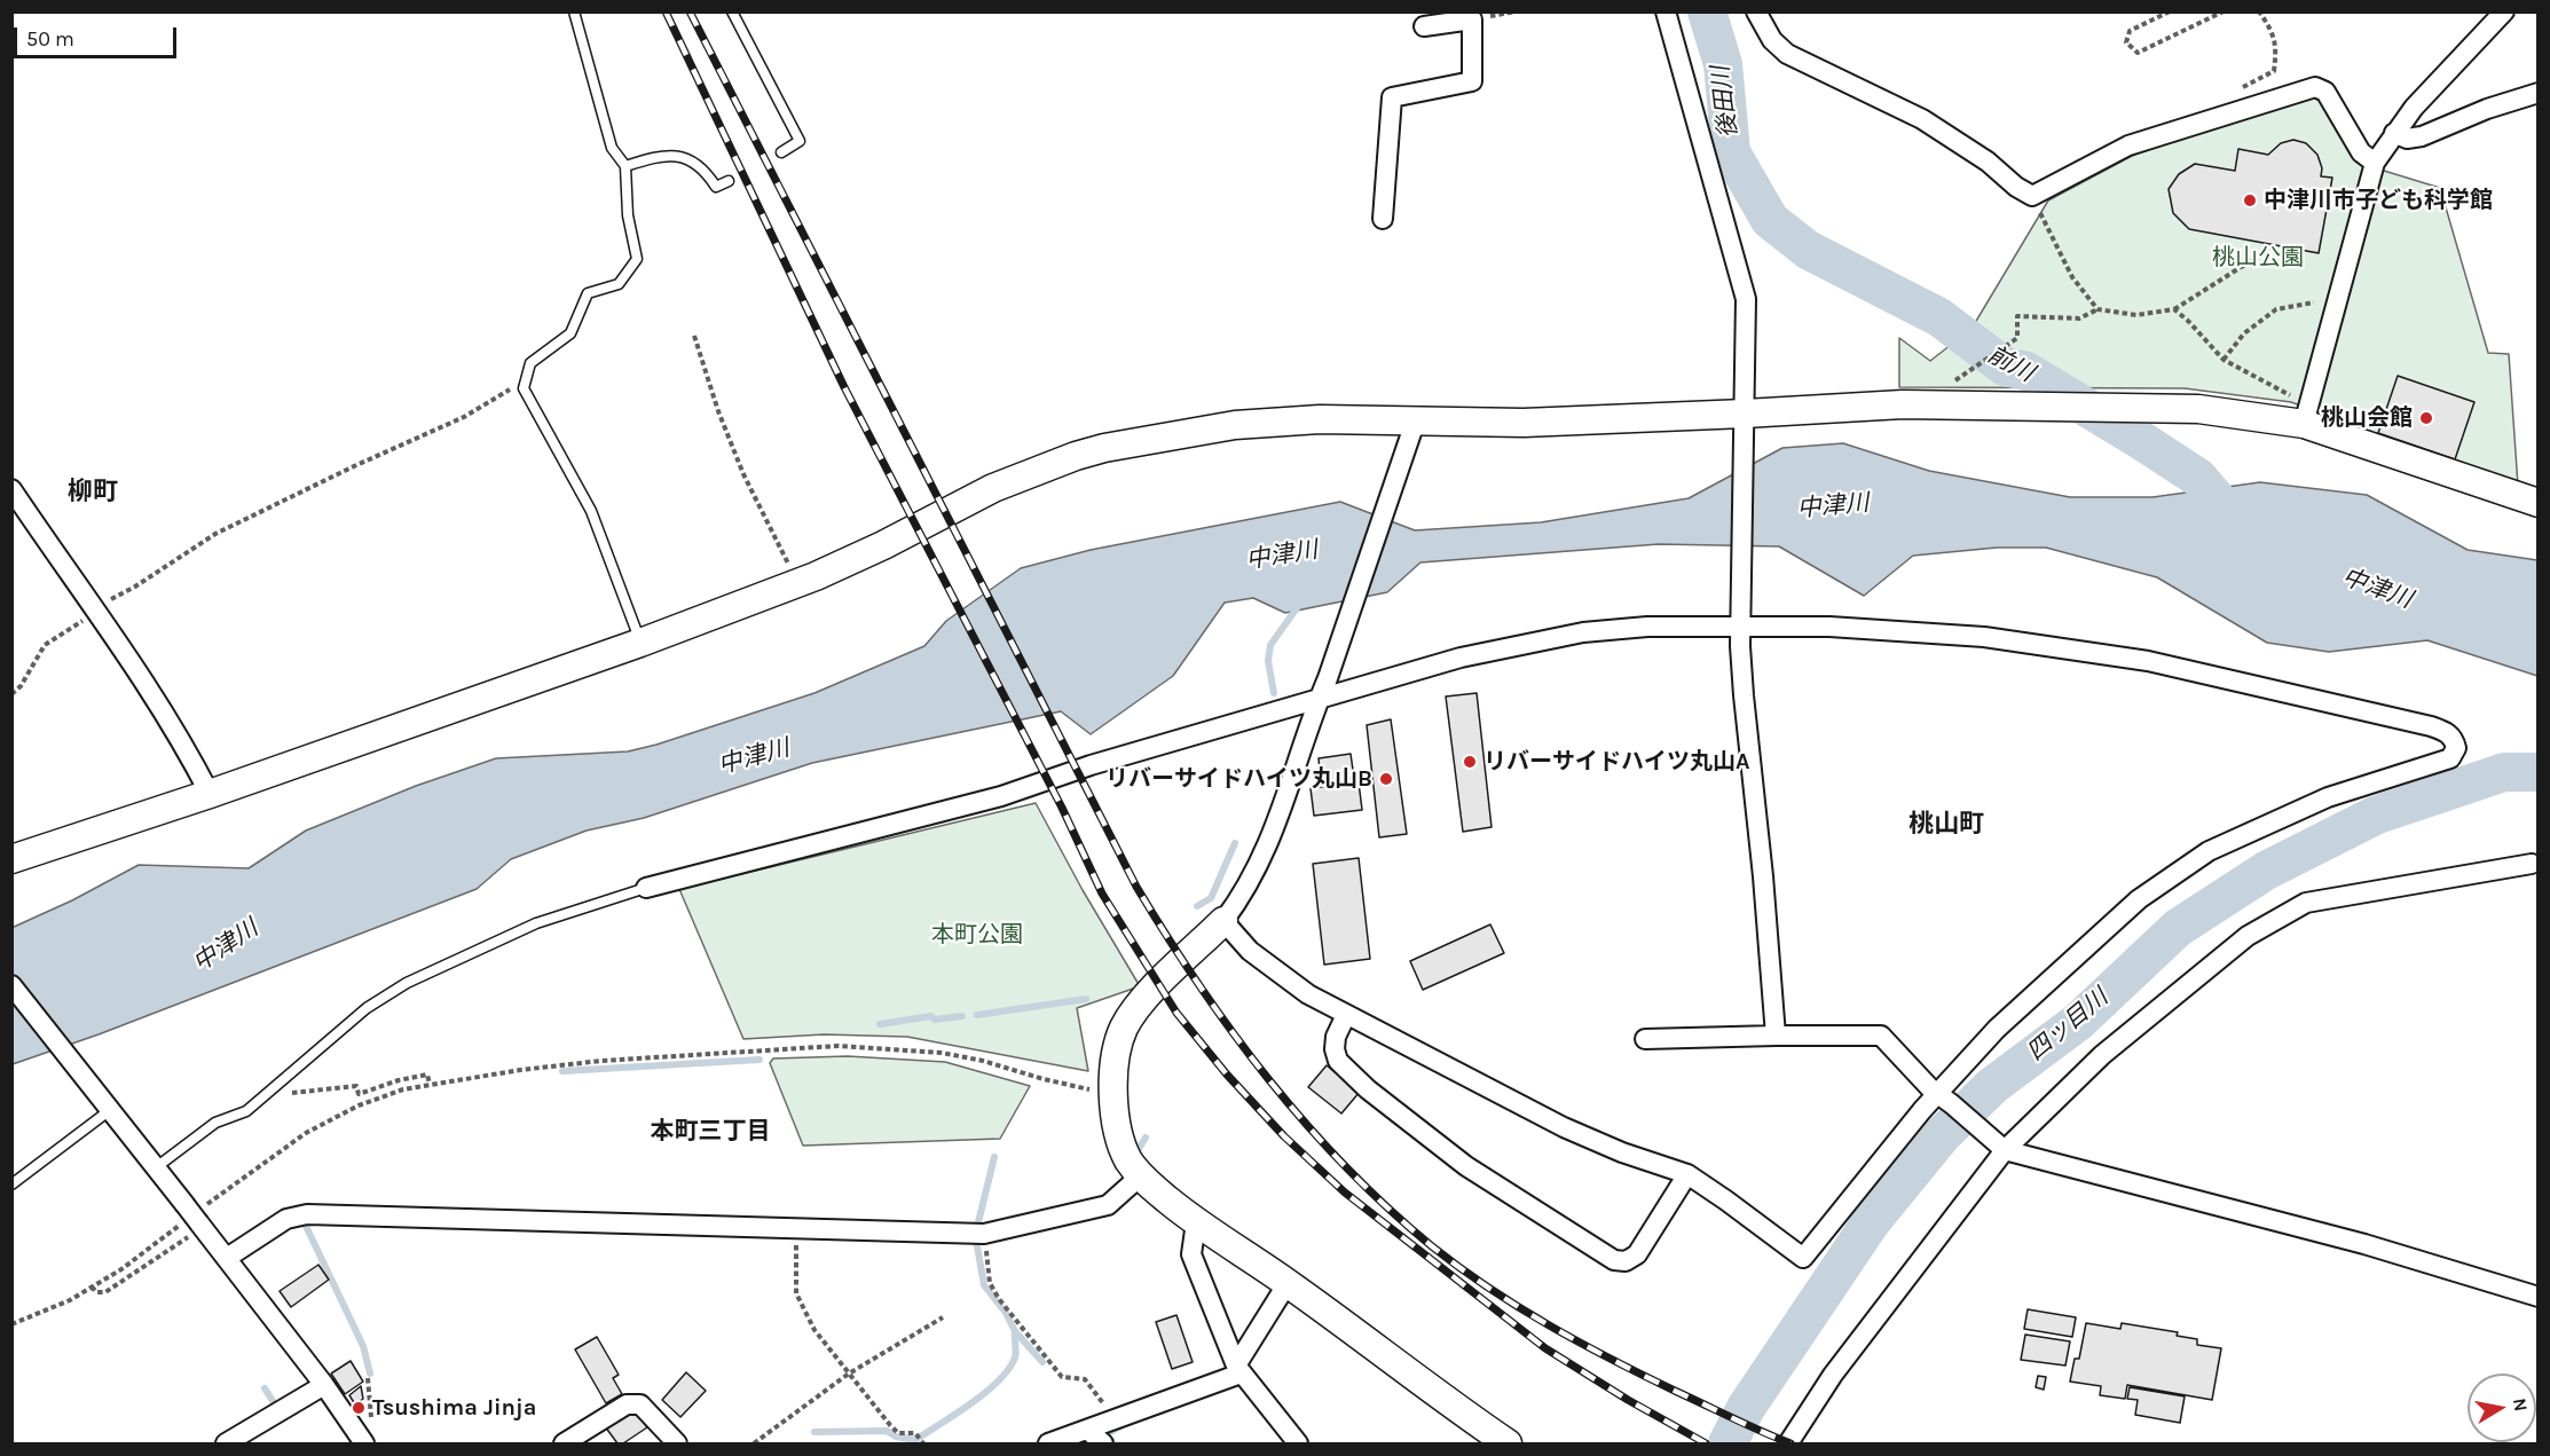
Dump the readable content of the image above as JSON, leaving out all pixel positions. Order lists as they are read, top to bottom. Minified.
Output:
{"districts":["柳町","桃山町","本町三丁目"],"water":["後田川","前川","中津川","四ッ目川"],"parks":["桃山公園","本町公園"],"places":["中津川市子ども科学館","桃山会館","リバーサイドハイツ丸山A","リバーサイドハイツ丸山B","Tsushima Jinja"],"scale_bar":"50 m","north":"right"}
